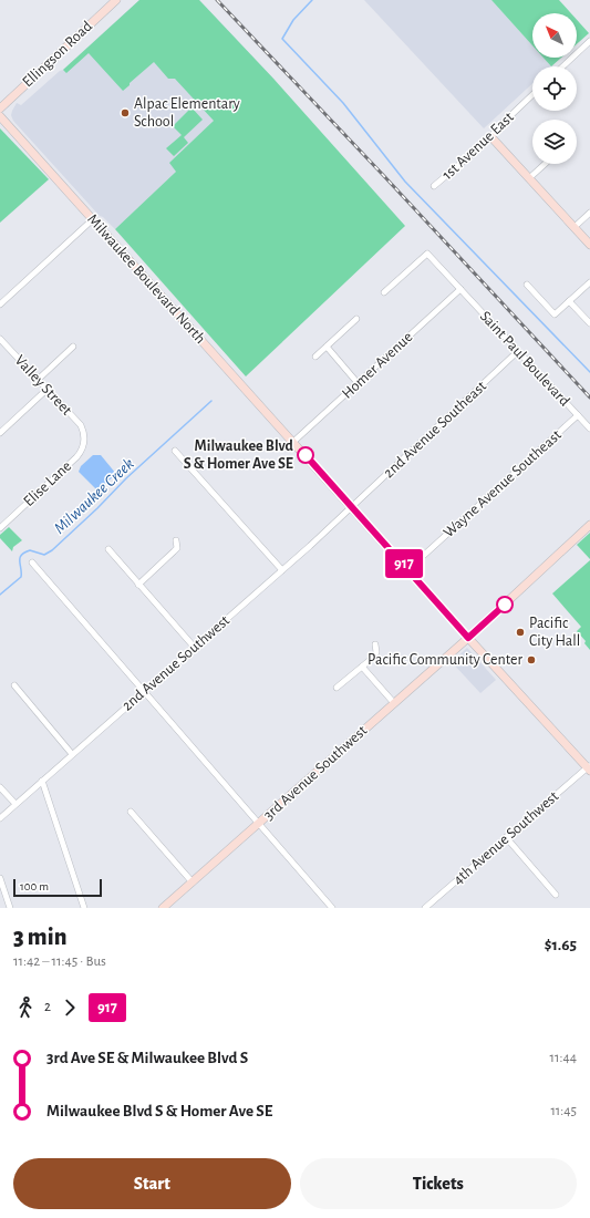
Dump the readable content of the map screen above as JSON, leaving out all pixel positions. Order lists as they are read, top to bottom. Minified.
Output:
{"streets":{"street":["Ellingson Road","1st Avenue East","Milwaukee Boulevard North","Saint Paul Boulevard","Homer Avenue","Valley Street","2nd Avenue Southeast","Elise Lane","Wayne Avenue Southeast","2nd Avenue Southwest","3rd Avenue Southwest","4th Avenue Southwest"]},"crossings":[["Milwaukee Boulevard North","Homer Avenue"],["Milwaukee Boulevard North","2nd Avenue Southeast"],["Milwaukee Boulevard North","Wayne Avenue Southeast"],["Milwaukee Boulevard North","2nd Avenue Southwest"],["Milwaukee Boulevard North","3rd Avenue Southwest"],["Milwaukee Boulevard North","4th Avenue Southwest"],["Saint Paul Boulevard","Homer Avenue"],["Saint Paul Boulevard","2nd Avenue Southeast"],["Saint Paul Boulevard","Wayne Avenue Southeast"],["Valley Street","Elise Lane"],["2nd Avenue Southeast","2nd Avenue Southwest"]],"water":["Milwaukee Creek"],"places":["Alpac Elementary School","Milwaukee Blvd S & Homer Ave SE","Pacific City Hall","Pacific Community Center"],"lines":["bus line 917"],"scale_bar":"100 m","north":"top left","page":{"on_map":"917","scale":"100 m","heading":["3 min","11:42 – 11:45 · Bus","$1.65"],"legs":["2","917"],"list":[{"name":"3rd Ave SE & Milwaukee Blvd S","value":"11:44"},{"name":"Milwaukee Blvd S & Homer Ave SE","value":"11:45"}],"buttons":["Start","Tickets"]}}
